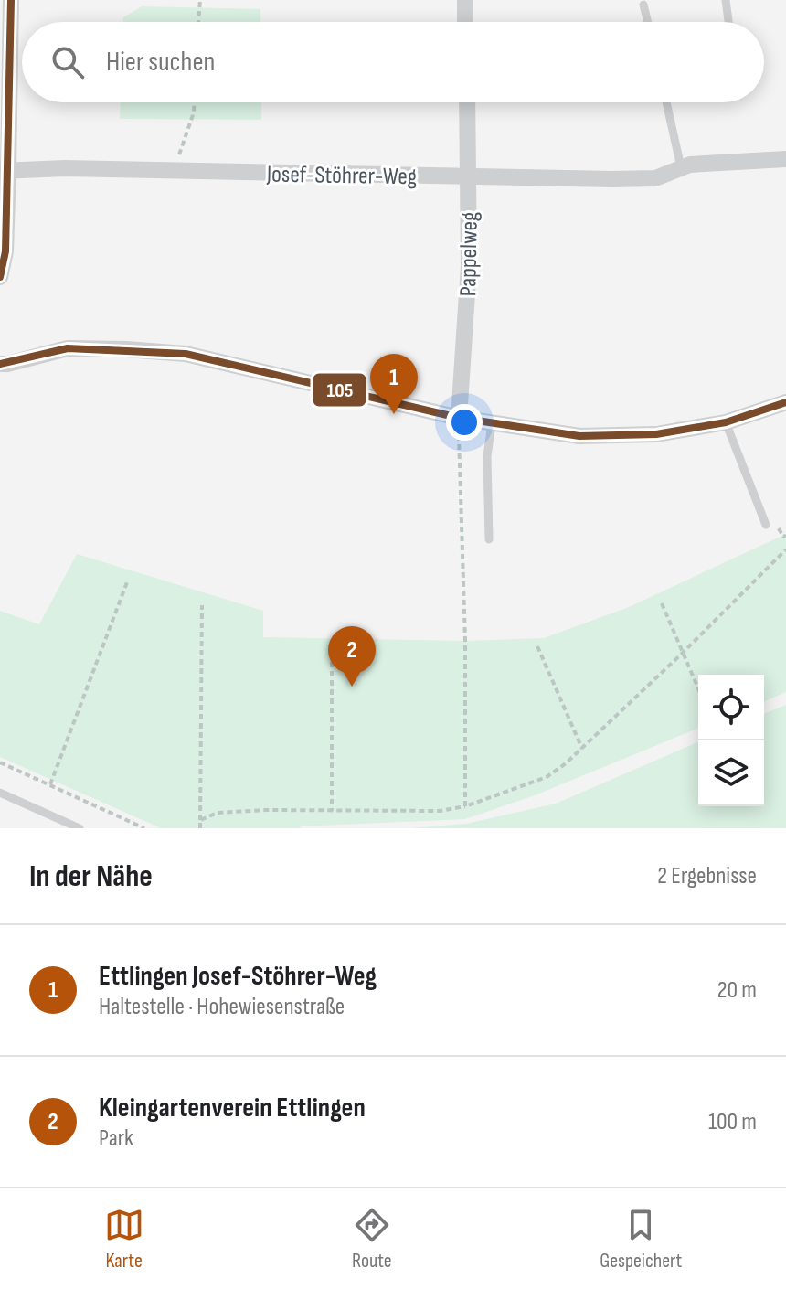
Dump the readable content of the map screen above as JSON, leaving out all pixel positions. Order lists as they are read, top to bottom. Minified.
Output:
{"streets":{"street":["Josef-Stöhrer-Weg","Pappelweg"]},"crossings":[["Josef-Stöhrer-Weg","Pappelweg"]],"lines":["transit line 105"],"page":{"search":"Hier suchen","pins":["1","2"],"heading":["In der Nähe","2 Ergebnisse"],"list":[{"mark":"1","name":"Ettlingen Josef-Stöhrer-Weg","note":"Haltestelle · Hohewiesenstraße","value":"20 m"},{"mark":"2","name":"Kleingartenverein Ettlingen","note":"Park","value":"100 m"}],"nav":["Karte","Route","Gespeichert"]}}
